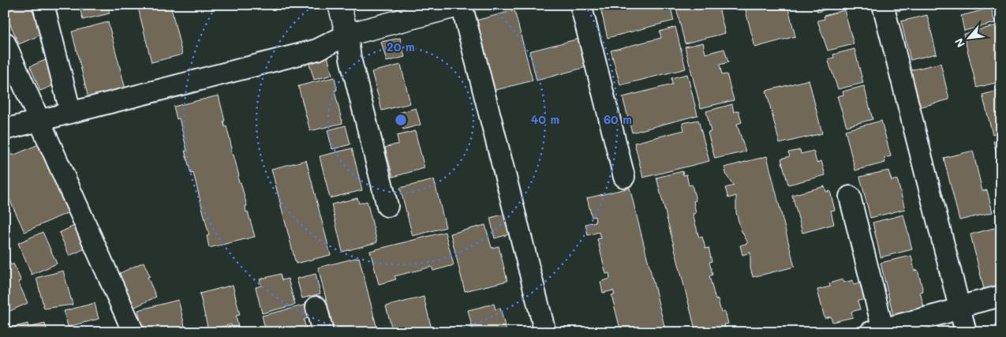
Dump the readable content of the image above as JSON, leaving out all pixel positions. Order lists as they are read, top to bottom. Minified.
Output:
{"north":"bottom left","rings":["20 m","40 m","60 m"]}
